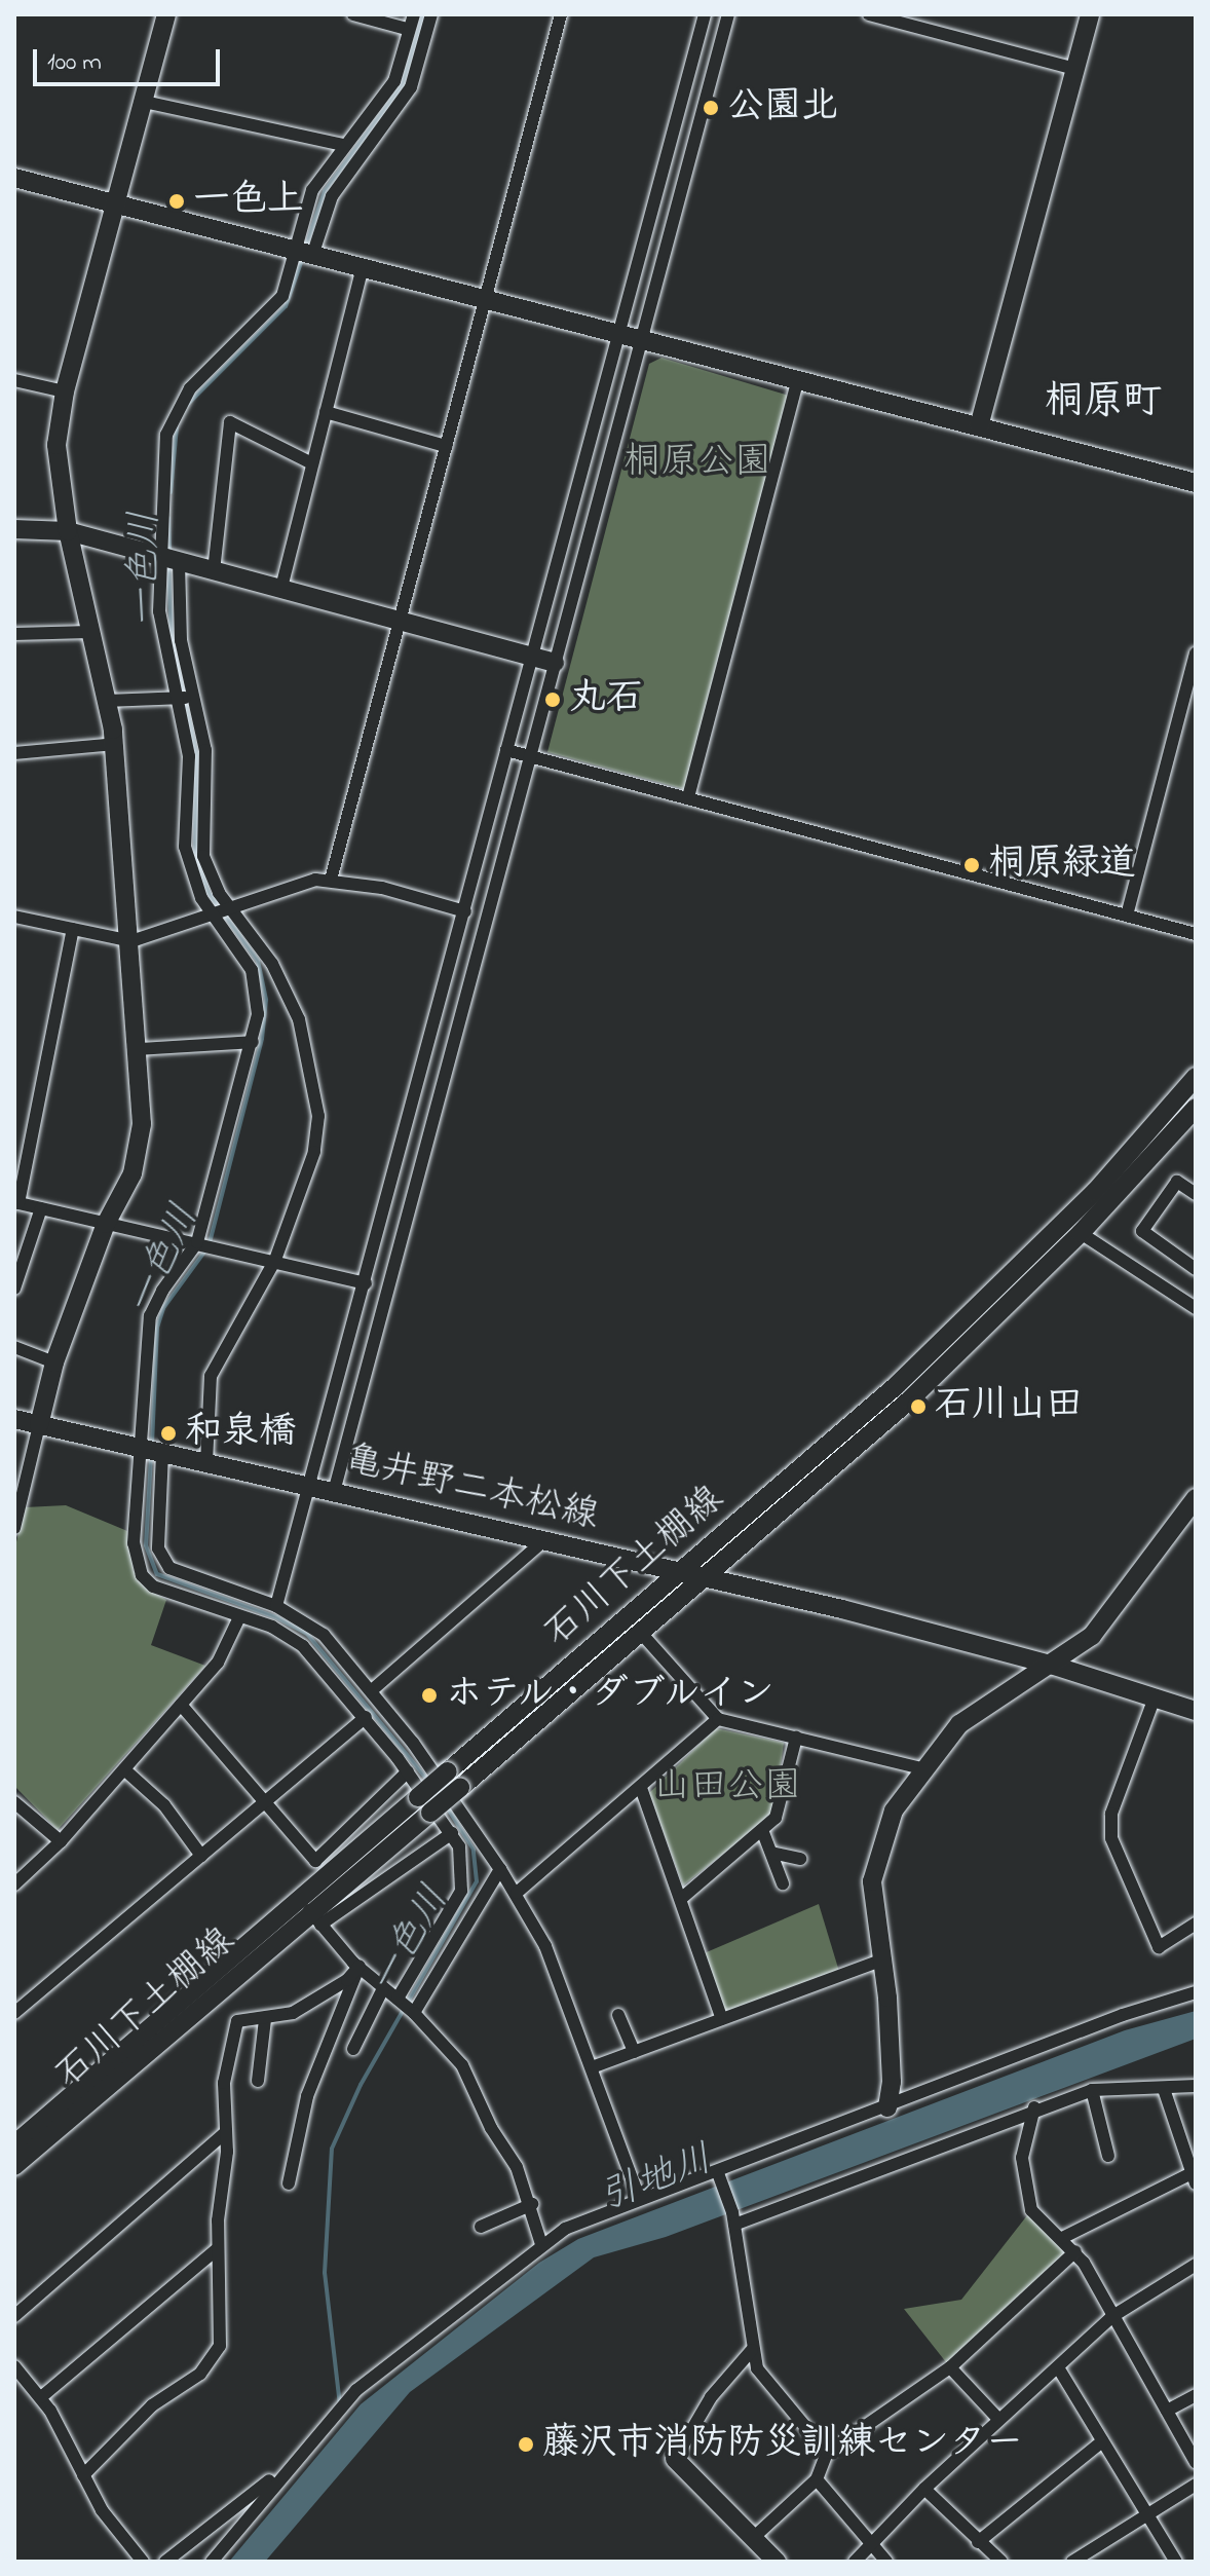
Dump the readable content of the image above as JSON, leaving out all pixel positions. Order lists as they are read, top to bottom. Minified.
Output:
{"streets":{"street":["亀井野二本松線","石川下土棚線"]},"crossings":[["亀井野二本松線","石川下土棚線"]],"districts":["桐原町"],"water":["一色川","引地川"],"parks":["桐原公園","山田公園"],"places":["公園北","一色上","丸石","桐原緑道","石川山田","和泉橋","ホテル・ダブルイン","藤沢市消防防災訓練センター"],"scale_bar":"100 m"}
